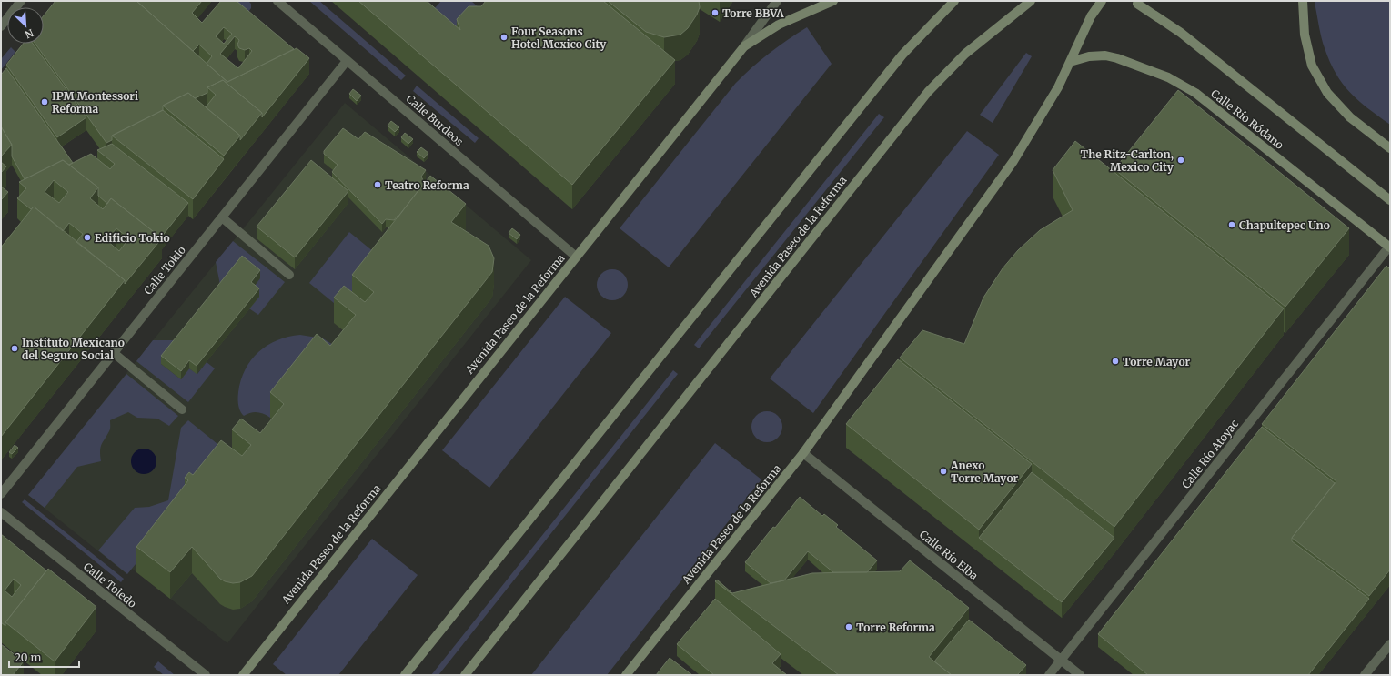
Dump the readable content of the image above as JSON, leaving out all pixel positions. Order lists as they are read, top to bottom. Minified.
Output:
{"streets":{"main road":["Calle Río Ródano","Avenida Paseo de la Reforma"],"street":["Calle Burdeos","Calle Tokio","Calle Río Atoyac","Calle Río Elba","Calle Toledo"]},"crossings":[["Calle Río Ródano","Avenida Paseo de la Reforma"],["Calle Río Ródano","Calle Río Atoyac"],["Calle Burdeos","Avenida Paseo de la Reforma"],["Calle Burdeos","Calle Tokio"],["Avenida Paseo de la Reforma","Calle Río Elba"],["Calle Río Atoyac","Calle Río Elba"]],"places":["Torre BBVA","Four Seasons Hotel Mexico City","IPM Montessori Reforma","The Ritz-Carlton, Mexico City","Teatro Reforma","Chapultepec Uno","Edificio Tokio","Instituto Mexicano del Seguro Social","Torre Mayor","Anexo Torre Mayor","Torre Reforma"],"scale_bar":"20 m","north":"bottom right"}
